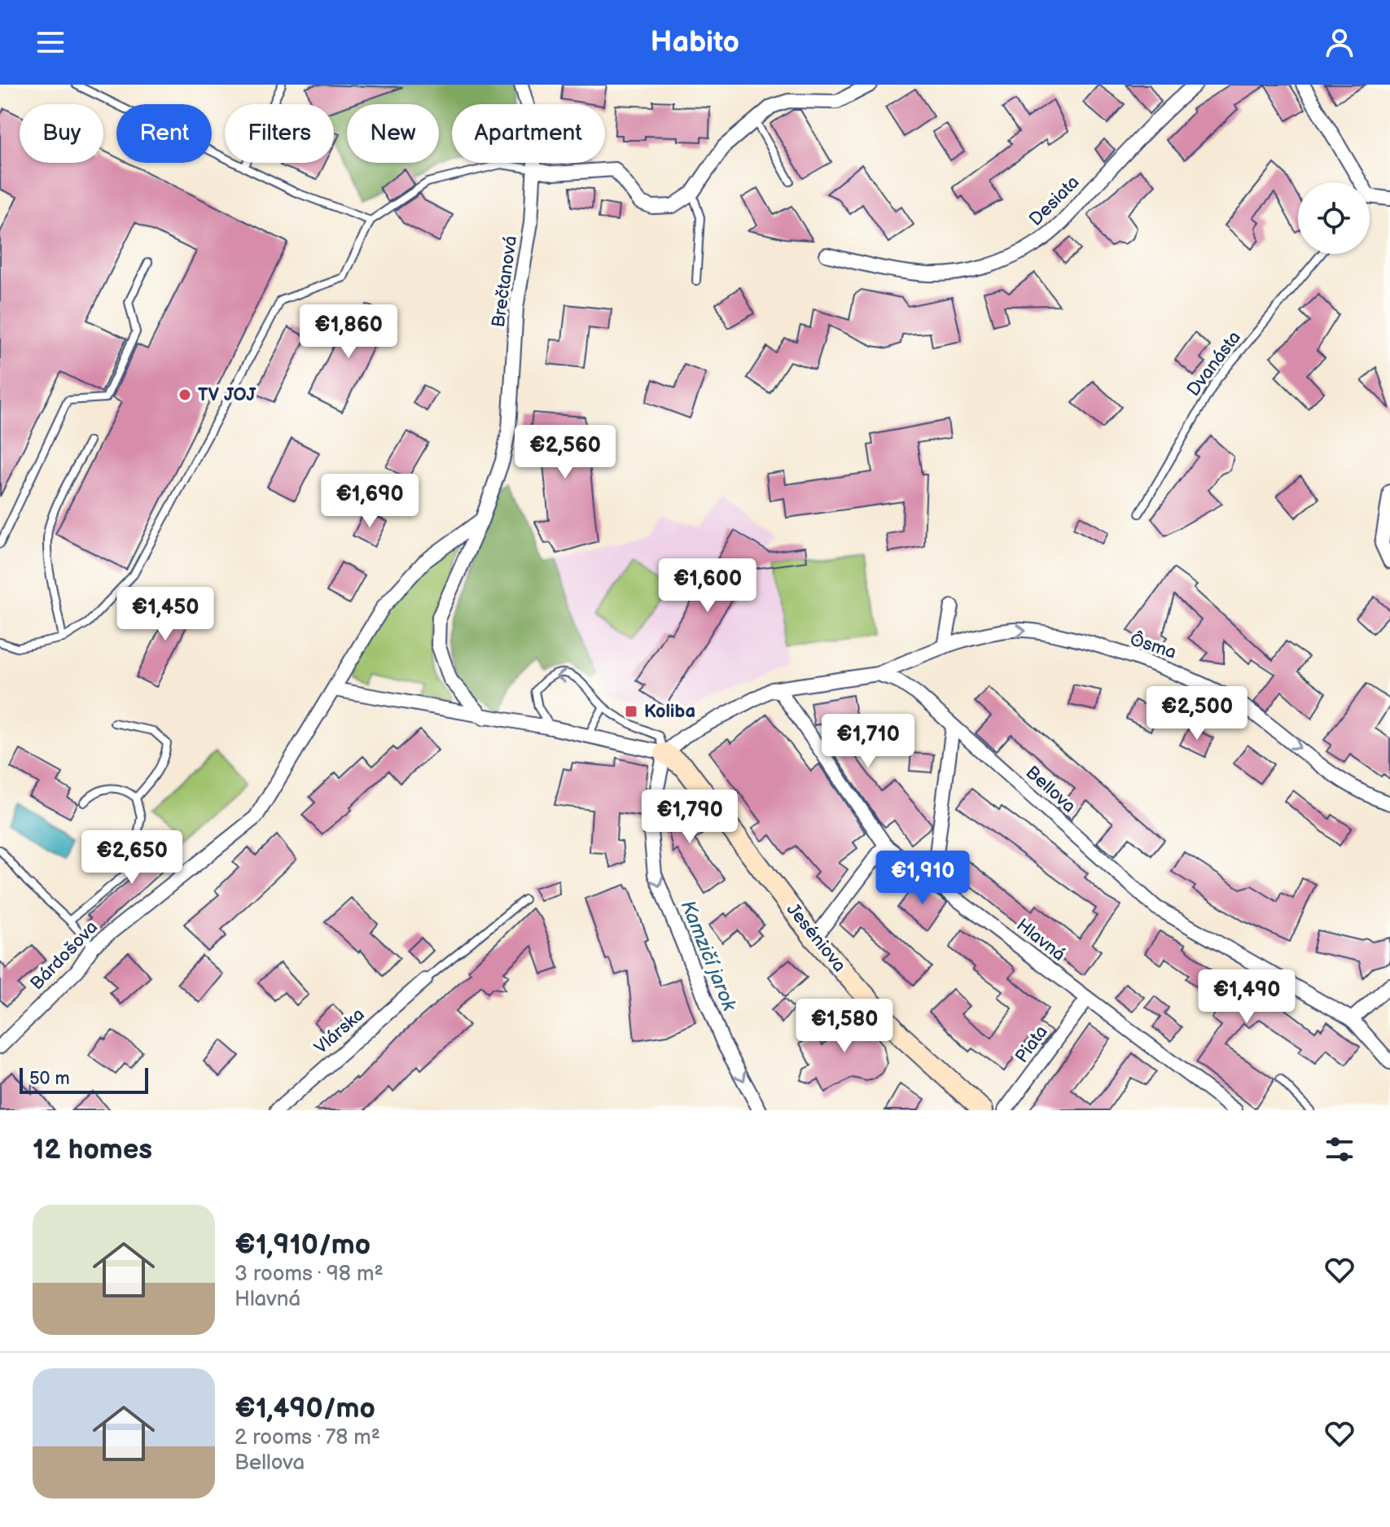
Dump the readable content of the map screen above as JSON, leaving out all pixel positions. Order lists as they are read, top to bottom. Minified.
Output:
{"streets":{"street":["Desiata","Brečtanová","Ôsma","Bellova","Jeséniova","Hlavná","Bárdošova","Vlárska","Piata"],"lane":["Dvanásta"]},"crossings":[["Ôsma","Bellova"],["Hlavná","Piata"]],"one_way":["Ôsma"],"water":["Kamzičí jarok"],"places":{"other":["TV JOJ"],"transit":["Koliba"]},"scale_bar":"50 m","page":{"header":"Habito","chip":["Buy","Rent","Filters","New","Apartment"],"price":["€1,860","€2,560","€1,690","€1,600","€1,450","€2,500","€1,710","€1,790","€2,650","€1,910","€1,490","€1,580"],"scale":"50 m","heading":"12 homes","list":[{"name":"€1,910/mo","note":"3 rooms · 98 m² · Hlavná"},{"name":"€1,490/mo","note":"2 rooms · 78 m² · Bellova"}]}}
